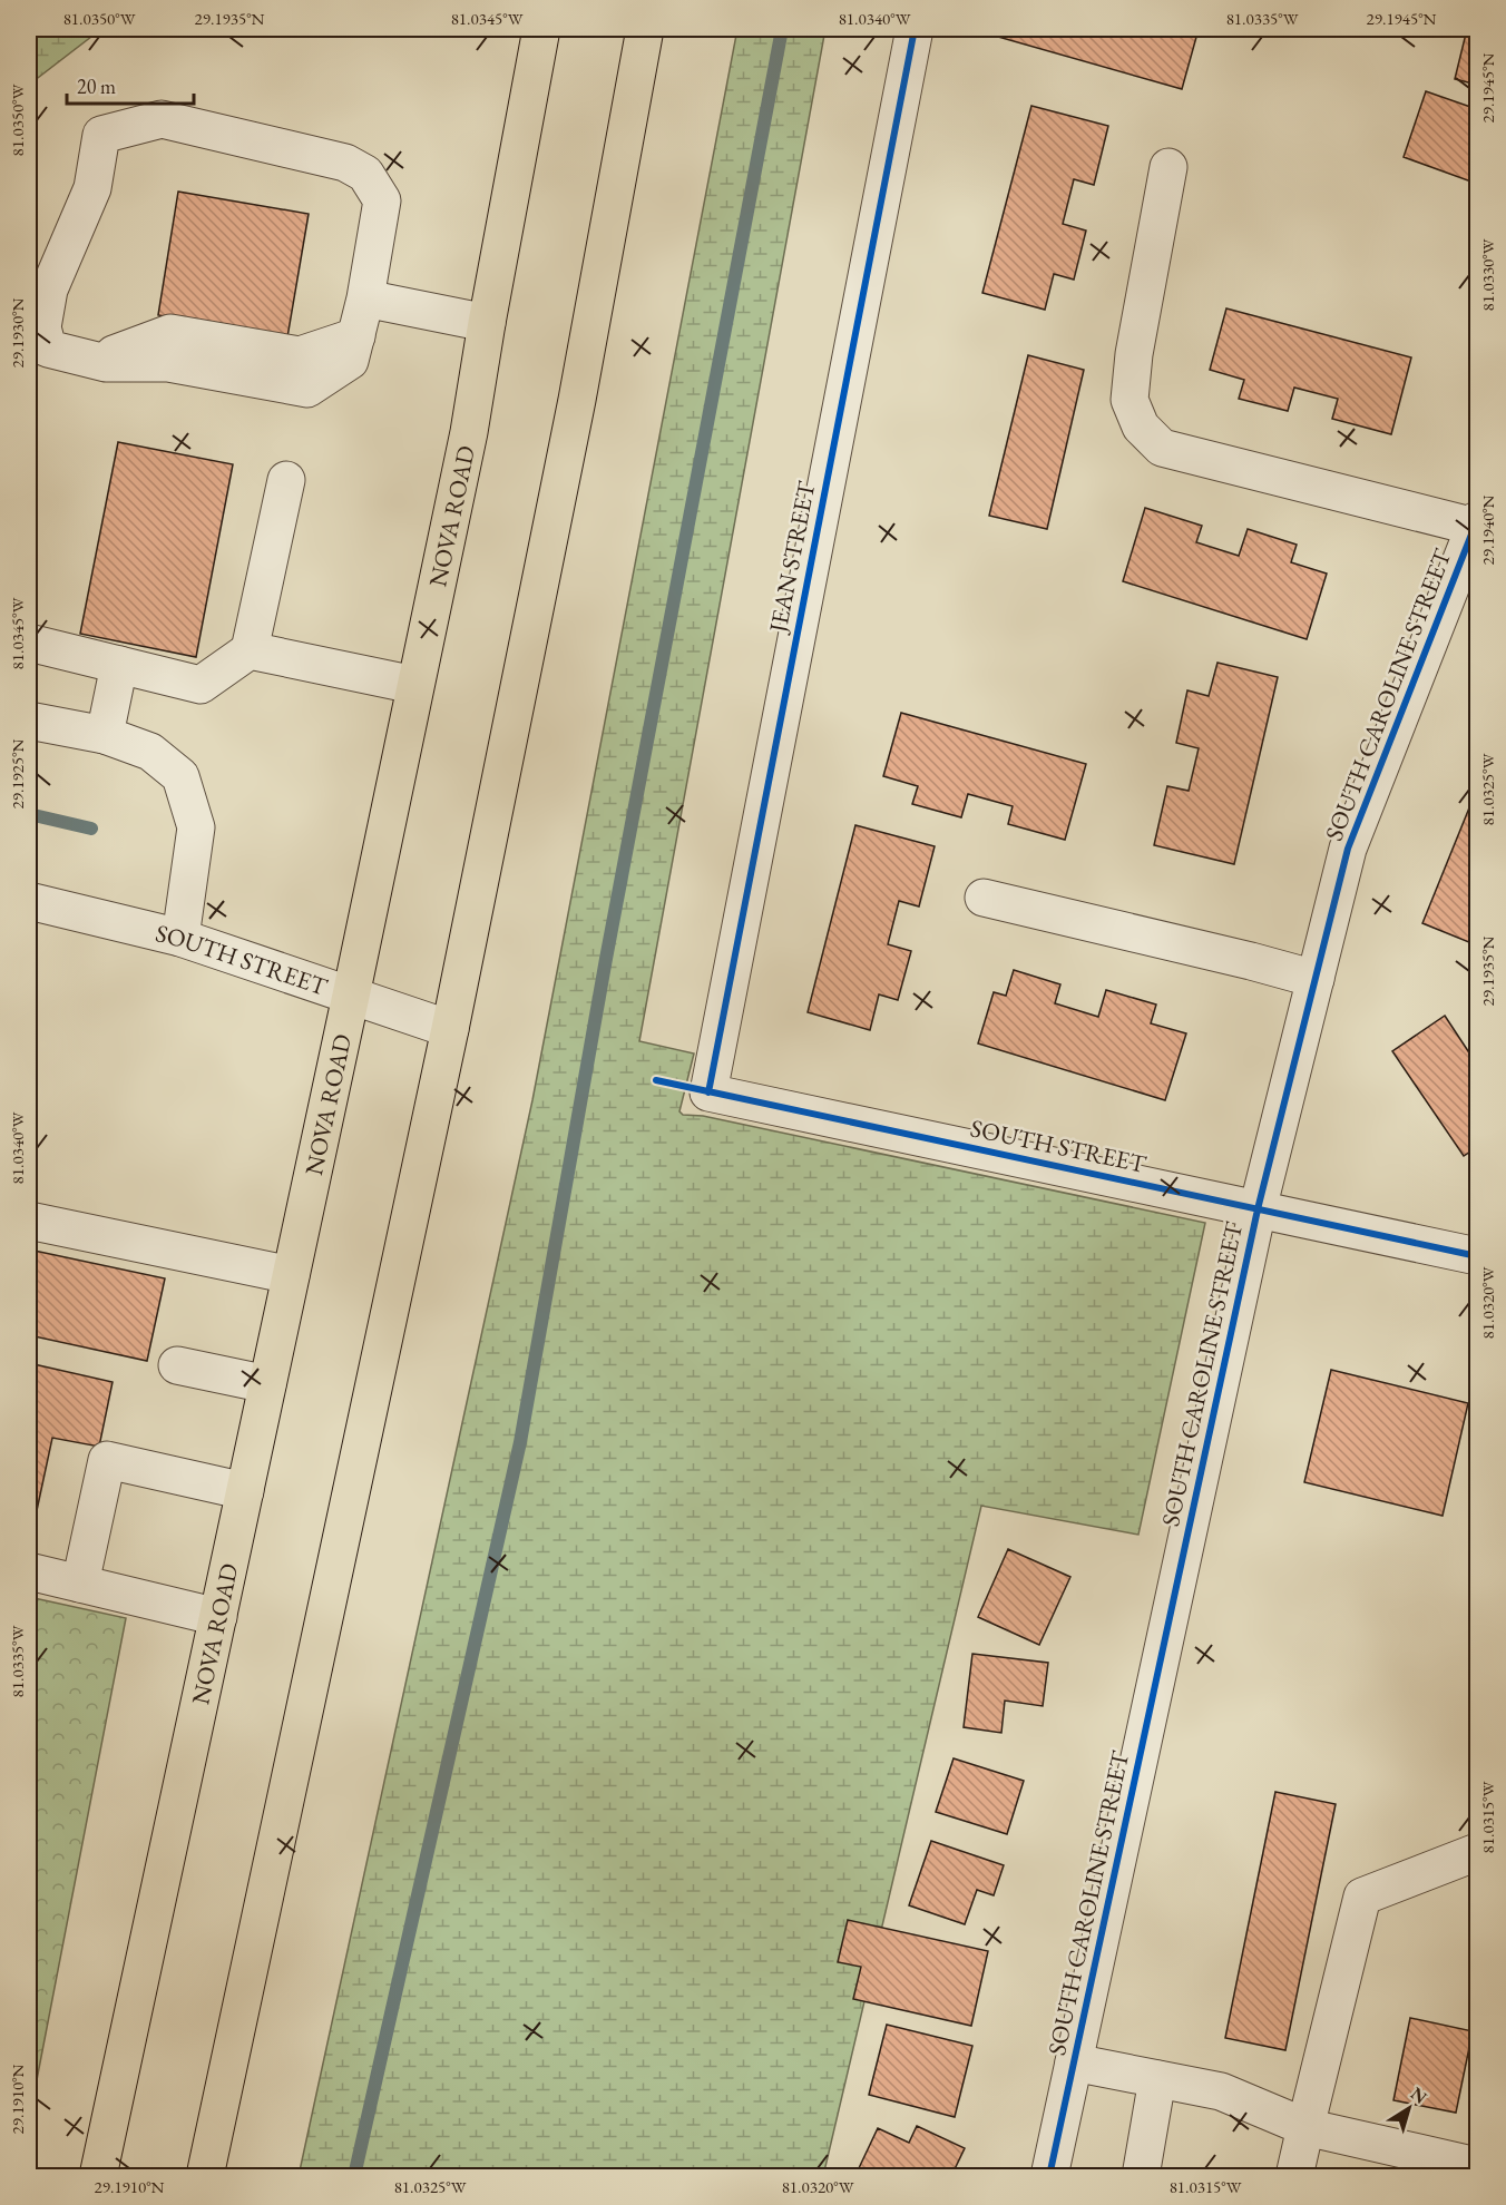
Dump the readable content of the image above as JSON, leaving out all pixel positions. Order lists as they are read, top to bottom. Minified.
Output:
{"streets":{"main road":["NOVA ROAD"],"street":["JEAN STREET","SOUTH CAROLINE STREET","SOUTH STREET"]},"crossings":[["NOVA ROAD","SOUTH STREET"],["JEAN STREET","SOUTH STREET"],["SOUTH CAROLINE STREET","SOUTH STREET"]],"scale_bar":"20 m","north":"top right","coordinates":["81.0350°W","29.1935°N","81.0345°W","81.0340°W","81.0335°W","29.1945°N","81.0330°W","29.1930°N","29.1940°N","29.1925°N","81.0325°W","81.0320°W","81.0315°W","29.1910°N"]}
